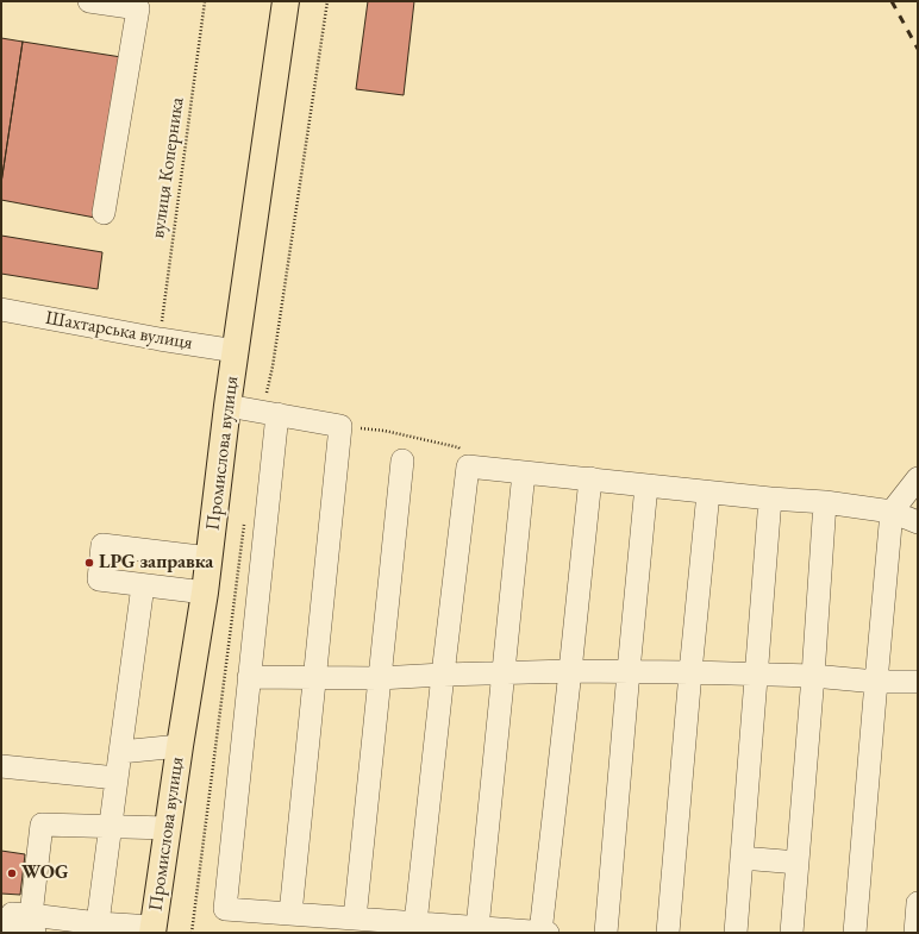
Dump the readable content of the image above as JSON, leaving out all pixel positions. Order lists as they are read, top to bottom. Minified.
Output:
{"streets":{"main road":["Промислова вулиця"],"lane":["Шахтарська вулиця"],"path":["вулиця Коперника"]},"crossings":[["вулиця Коперника","Шахтарська вулиця"],["Шахтарська вулиця","Промислова вулиця"]],"places":["LPG заправка","WOG"]}
